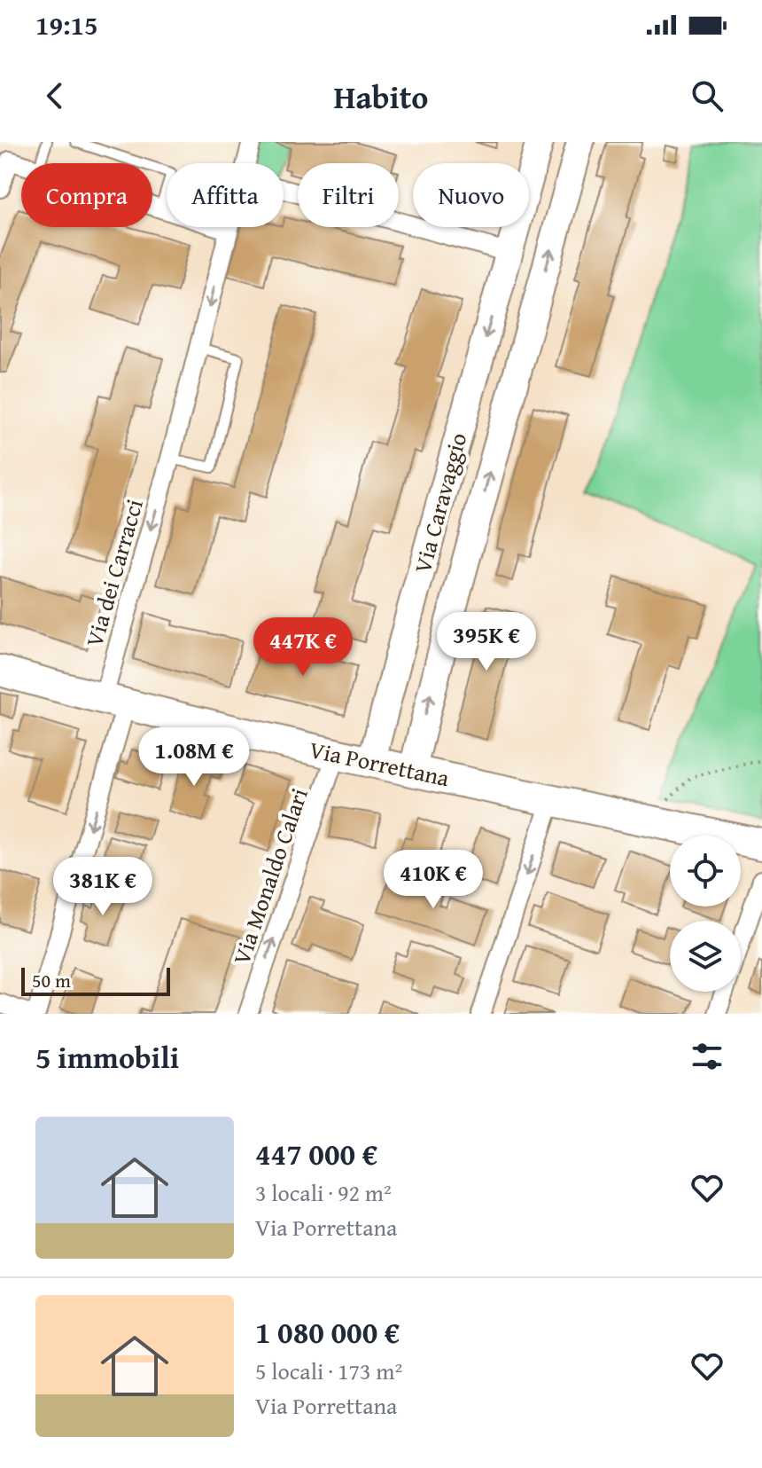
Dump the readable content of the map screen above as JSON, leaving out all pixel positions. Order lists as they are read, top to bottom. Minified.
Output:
{"streets":{"main road":["Via Caravaggio","Via Porrettana"],"street":["Via dei Carracci","Via Monaldo Calari"]},"crossings":[["Via Caravaggio","Via Porrettana"],["Via dei Carracci","Via Porrettana"],["Via Porrettana","Via Monaldo Calari"]],"one_way":["Via dei Carracci","Via Monaldo Calari"],"scale_bar":"50 m","page":{"status":"19:15","header":"Habito","chip":["Compra","Affitta","Filtri","Nuovo"],"price":["395K €","447K €","1.08M €","410K €","381K €"],"scale":"50 m","heading":"5 immobili","list":[{"name":"447 000 €","note":"3 locali · 92 m² · Via Porrettana"},{"name":"1 080 000 €","note":"5 locali · 173 m² · Via Porrettana"}]}}
